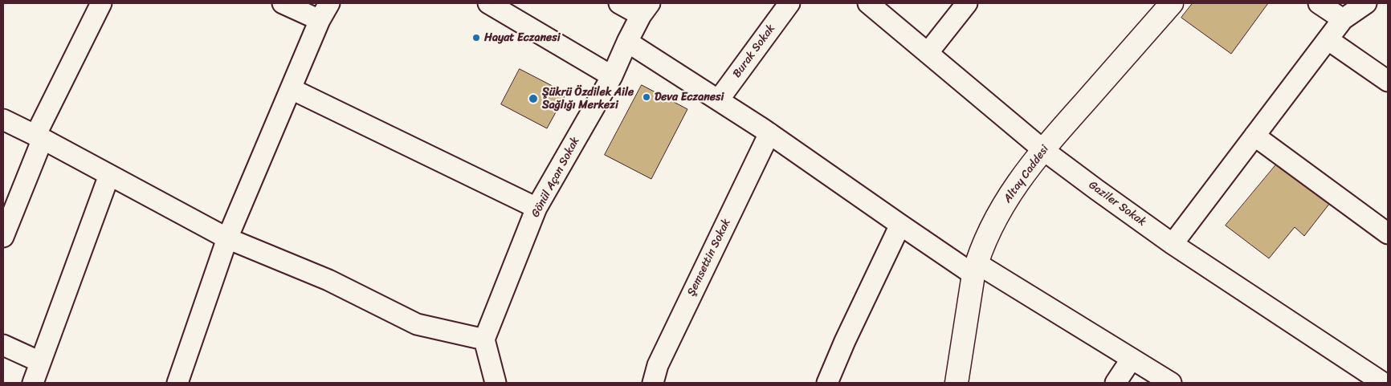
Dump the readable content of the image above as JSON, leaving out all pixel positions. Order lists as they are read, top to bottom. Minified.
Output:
{"streets":{"main road":["Altay Caddesi"],"street":["Burak Sokak","Gönül Açan Sokak","Gaziler Sokak","Şemsettin Sokak"]},"crossings":[["Altay Caddesi","Gaziler Sokak"]],"places":["Hayat Eczanesi","Deva Eczanesi","Şükrü Özdilek Aile Sağlığı Merkezi"]}
